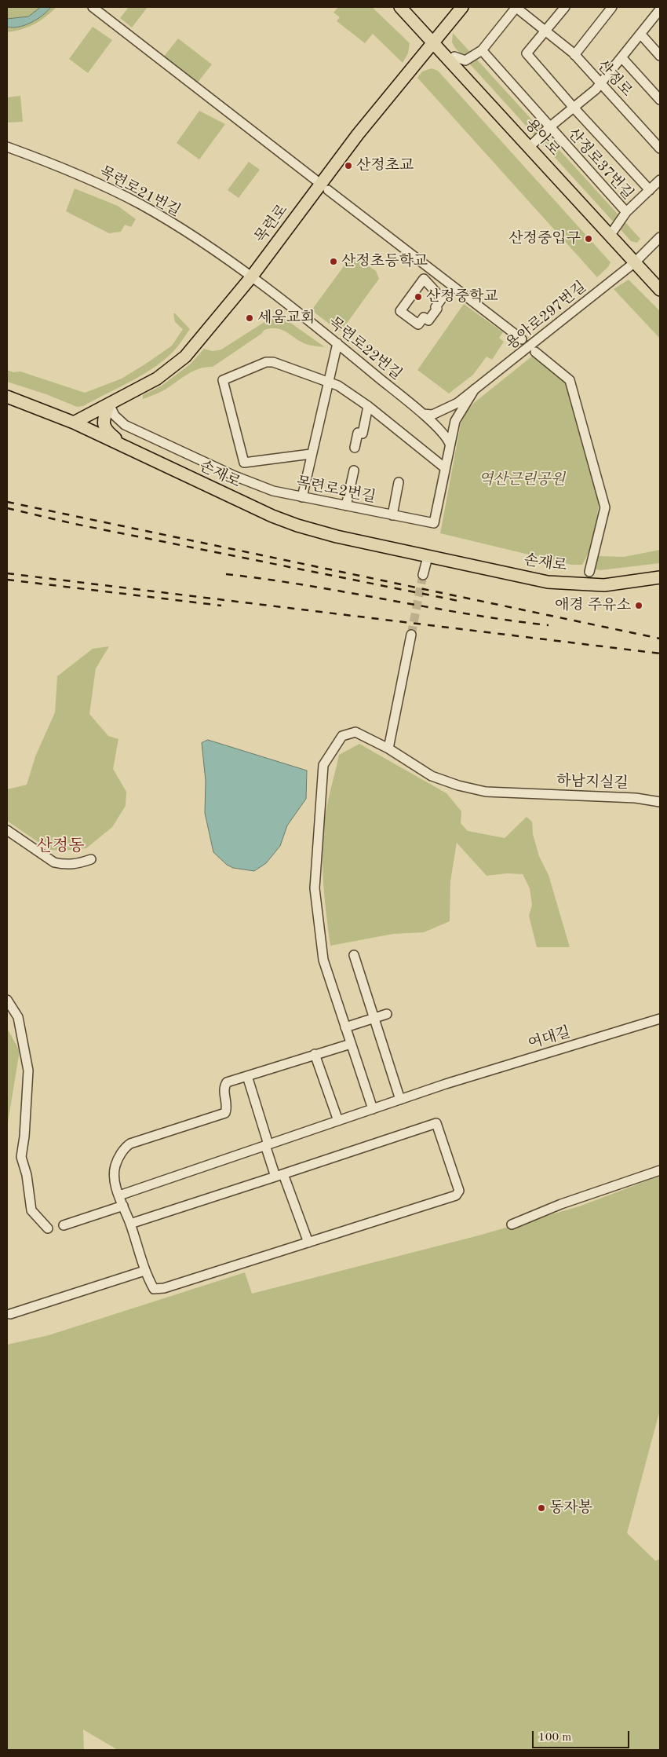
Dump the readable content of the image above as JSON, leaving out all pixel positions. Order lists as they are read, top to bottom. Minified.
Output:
{"streets":{"main road":["용아로","목련로","손재로"],"street":["산정로","산정로37번길","목련로21번길","용아로297번길","목련로22번길","목련로2번길","하남지실길","여대길"]},"crossings":[["산정로","산정로37번길"],["용아로","목련로"],["용아로","용아로297번길"],["목련로21번길","목련로"],["목련로21번길","목련로22번길"],["목련로","목련로22번길"],["목련로","손재로"],["목련로","목련로2번길"],["용아로297번길","목련로22번길"],["하남지실길","여대길"]],"districts":["산정동"],"parks":["역산근린공원"],"places":["산정초교","산정중입구","산정초등학교","산정중학교","세움교회","애경 주유소","동자봉"],"scale_bar":"100 m"}
